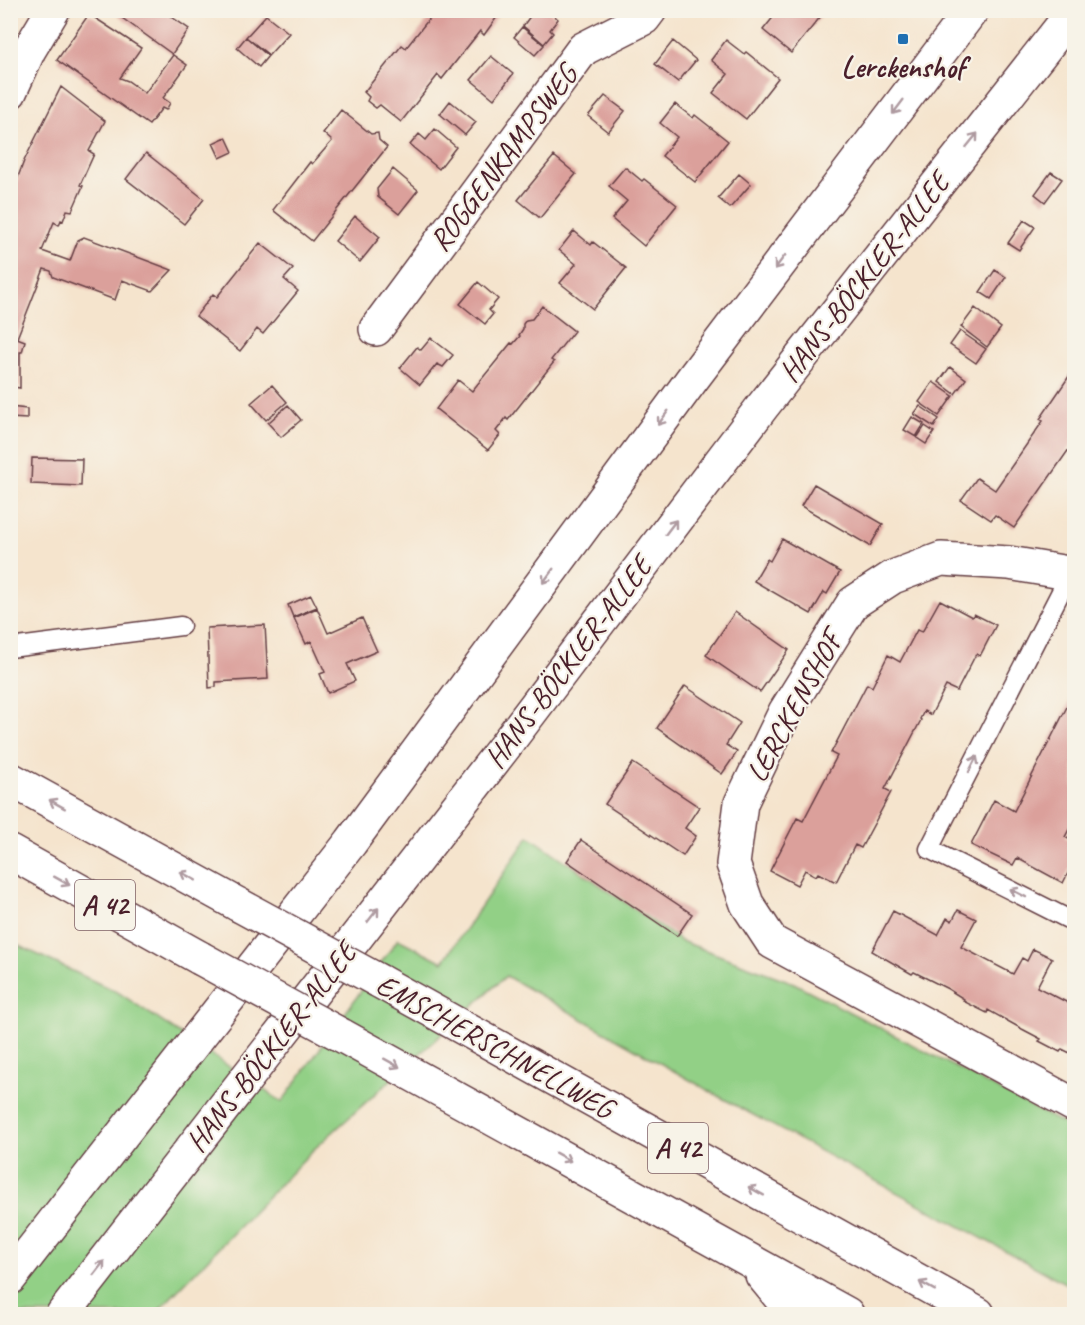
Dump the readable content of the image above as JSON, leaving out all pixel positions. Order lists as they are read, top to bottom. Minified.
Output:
{"streets":{"main road":["ROGGENKAMPSWEG","HANS-BÖCKLER-ALLEE","LERCKENSHOF","A 42","EMSCHERSCHNELLWEG"]},"places":{"transit":["Lerckenshof"]}}
